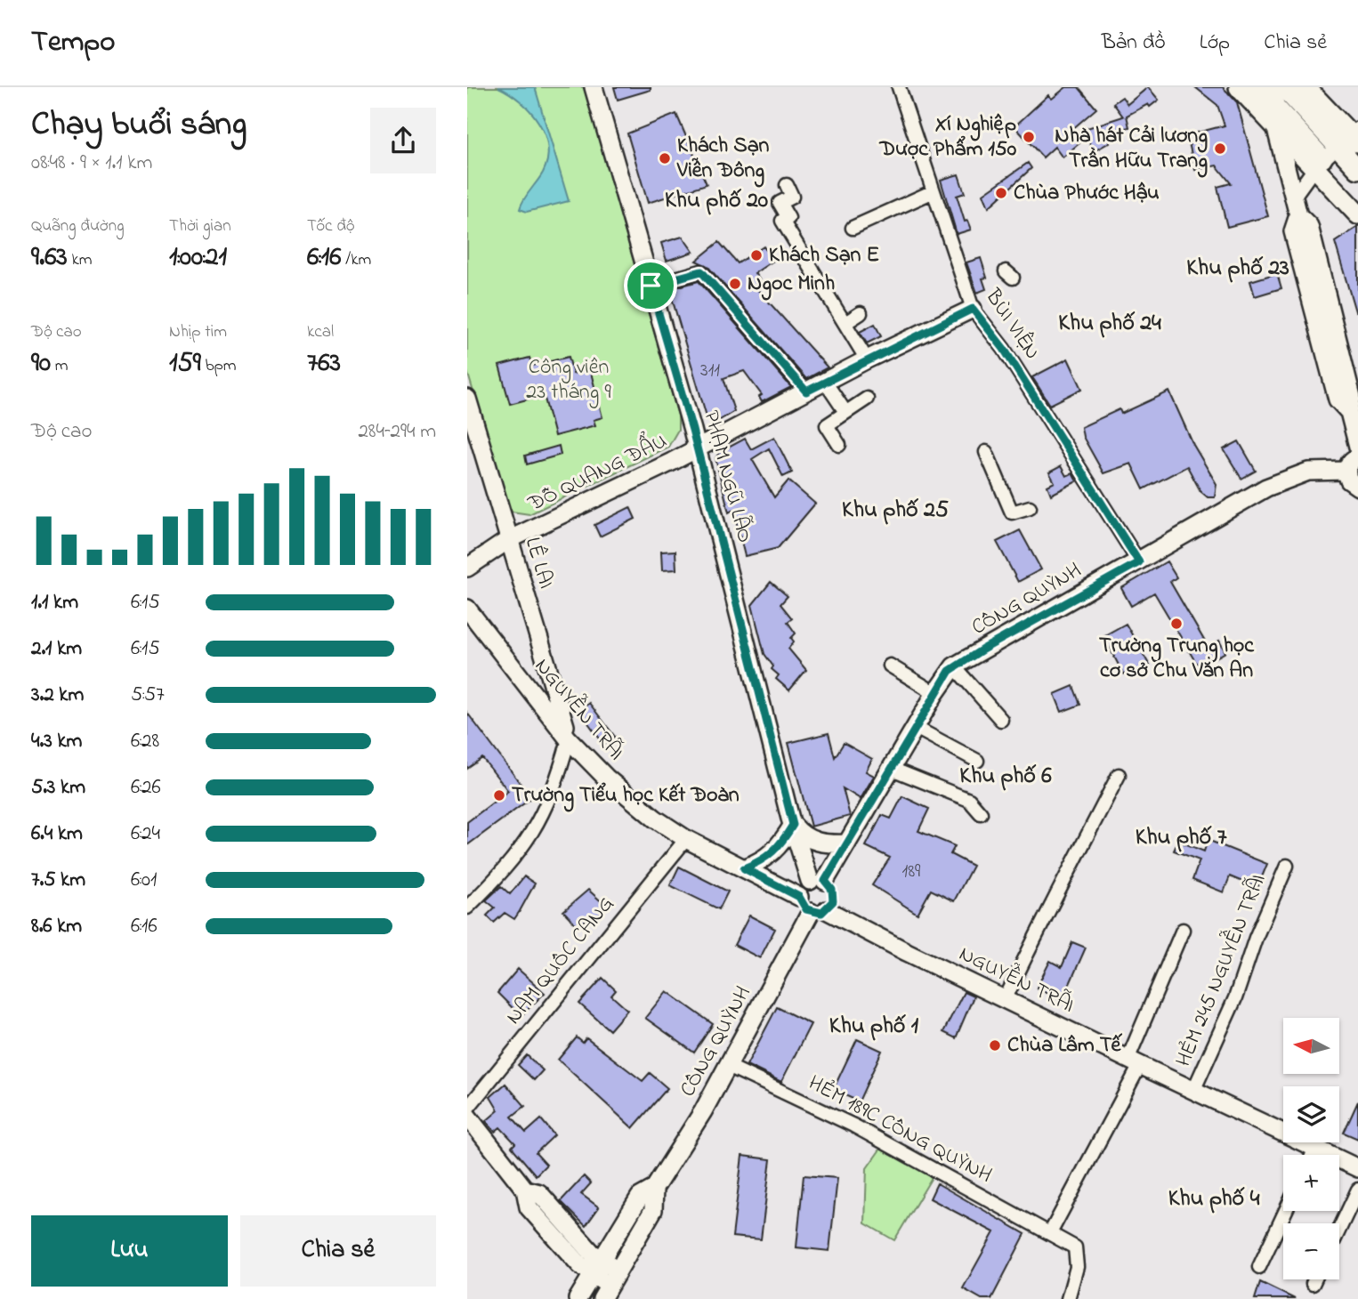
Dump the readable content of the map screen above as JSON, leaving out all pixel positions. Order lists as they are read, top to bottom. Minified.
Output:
{"streets":{"main road":["ÐỖ QUANG ÐẨU","PHẠM NGŨ LÃO","LÊ LAI","CỐNG QUỲNH","NGUYỄN TRÃI"],"street":["BÙI VIỆN","NAM QUỐC CANG","HẺM 245 NGUYỄN TRÃI","HẺM 189C CỐNG QUỲNH"]},"crossings":[["BÙI VIỆN","ÐỖ QUANG ÐẨU"],["BÙI VIỆN","CỐNG QUỲNH"],["ÐỖ QUANG ÐẨU","PHẠM NGŨ LÃO"],["ÐỖ QUANG ÐẨU","LÊ LAI"],["PHẠM NGŨ LÃO","CỐNG QUỲNH"],["PHẠM NGŨ LÃO","NGUYỄN TRÃI"],["LÊ LAI","NGUYỄN TRÃI"],["CỐNG QUỲNH","NGUYỄN TRÃI"],["CỐNG QUỲNH","HẺM 189C CỐNG QUỲNH"],["NGUYỄN TRÃI","NAM QUỐC CANG"],["NGUYỄN TRÃI","HẺM 245 NGUYỄN TRÃI"]],"districts":["Khu phố 20","Khu phố 23","Khu phố 24","Khu phố 25","Khu phố 6","Khu phố 7","Khu phố 1","Khu phố 4"],"parks":["Công viên 23 tháng 9"],"places":["Xí Nghiệp Dược Phẩm 150","Nhà hát Cải lương Trần Hữu Trang","Khách Sạn Viễn Đông","Chùa Phước Hậu","Khách Sạn E","Ngoc Minh","Trường Trung học cơ sở Chu Văn An","Trường Tiểu học Kết Đoàn","Chùa Lâm Tế"],"house_numbers":["311","189"],"north":"left","page":{"header":"Tempo","nav":["Bản đồ","Lớp","Chia sẻ"],"heading":["Chạy buổi sáng","08:48 · 9 × 1.1 km"],"stats":[["Quãng đường","9.63 km"],["Thời gian","1:00:21"],["Tốc độ","6:16 /km"],["Độ cao","90 m"],["Nhịp tim","159 bpm"],["kcal","763"]],"chart":["Độ cao","284–294 m"],"list":[{"name":"1.1 km","note":"6:15"},{"name":"2.1 km","note":"6:15"},{"name":"3.2 km","note":"5:57"},{"name":"4.3 km","note":"6:28"},{"name":"5.3 km","note":"6:26"},{"name":"6.4 km","note":"6:24"},{"name":"7.5 km","note":"6:01"},{"name":"8.6 km","note":"6:16"}],"map_buttons":["+","−"],"buttons":["Lưu","Chia sẻ"]}}
